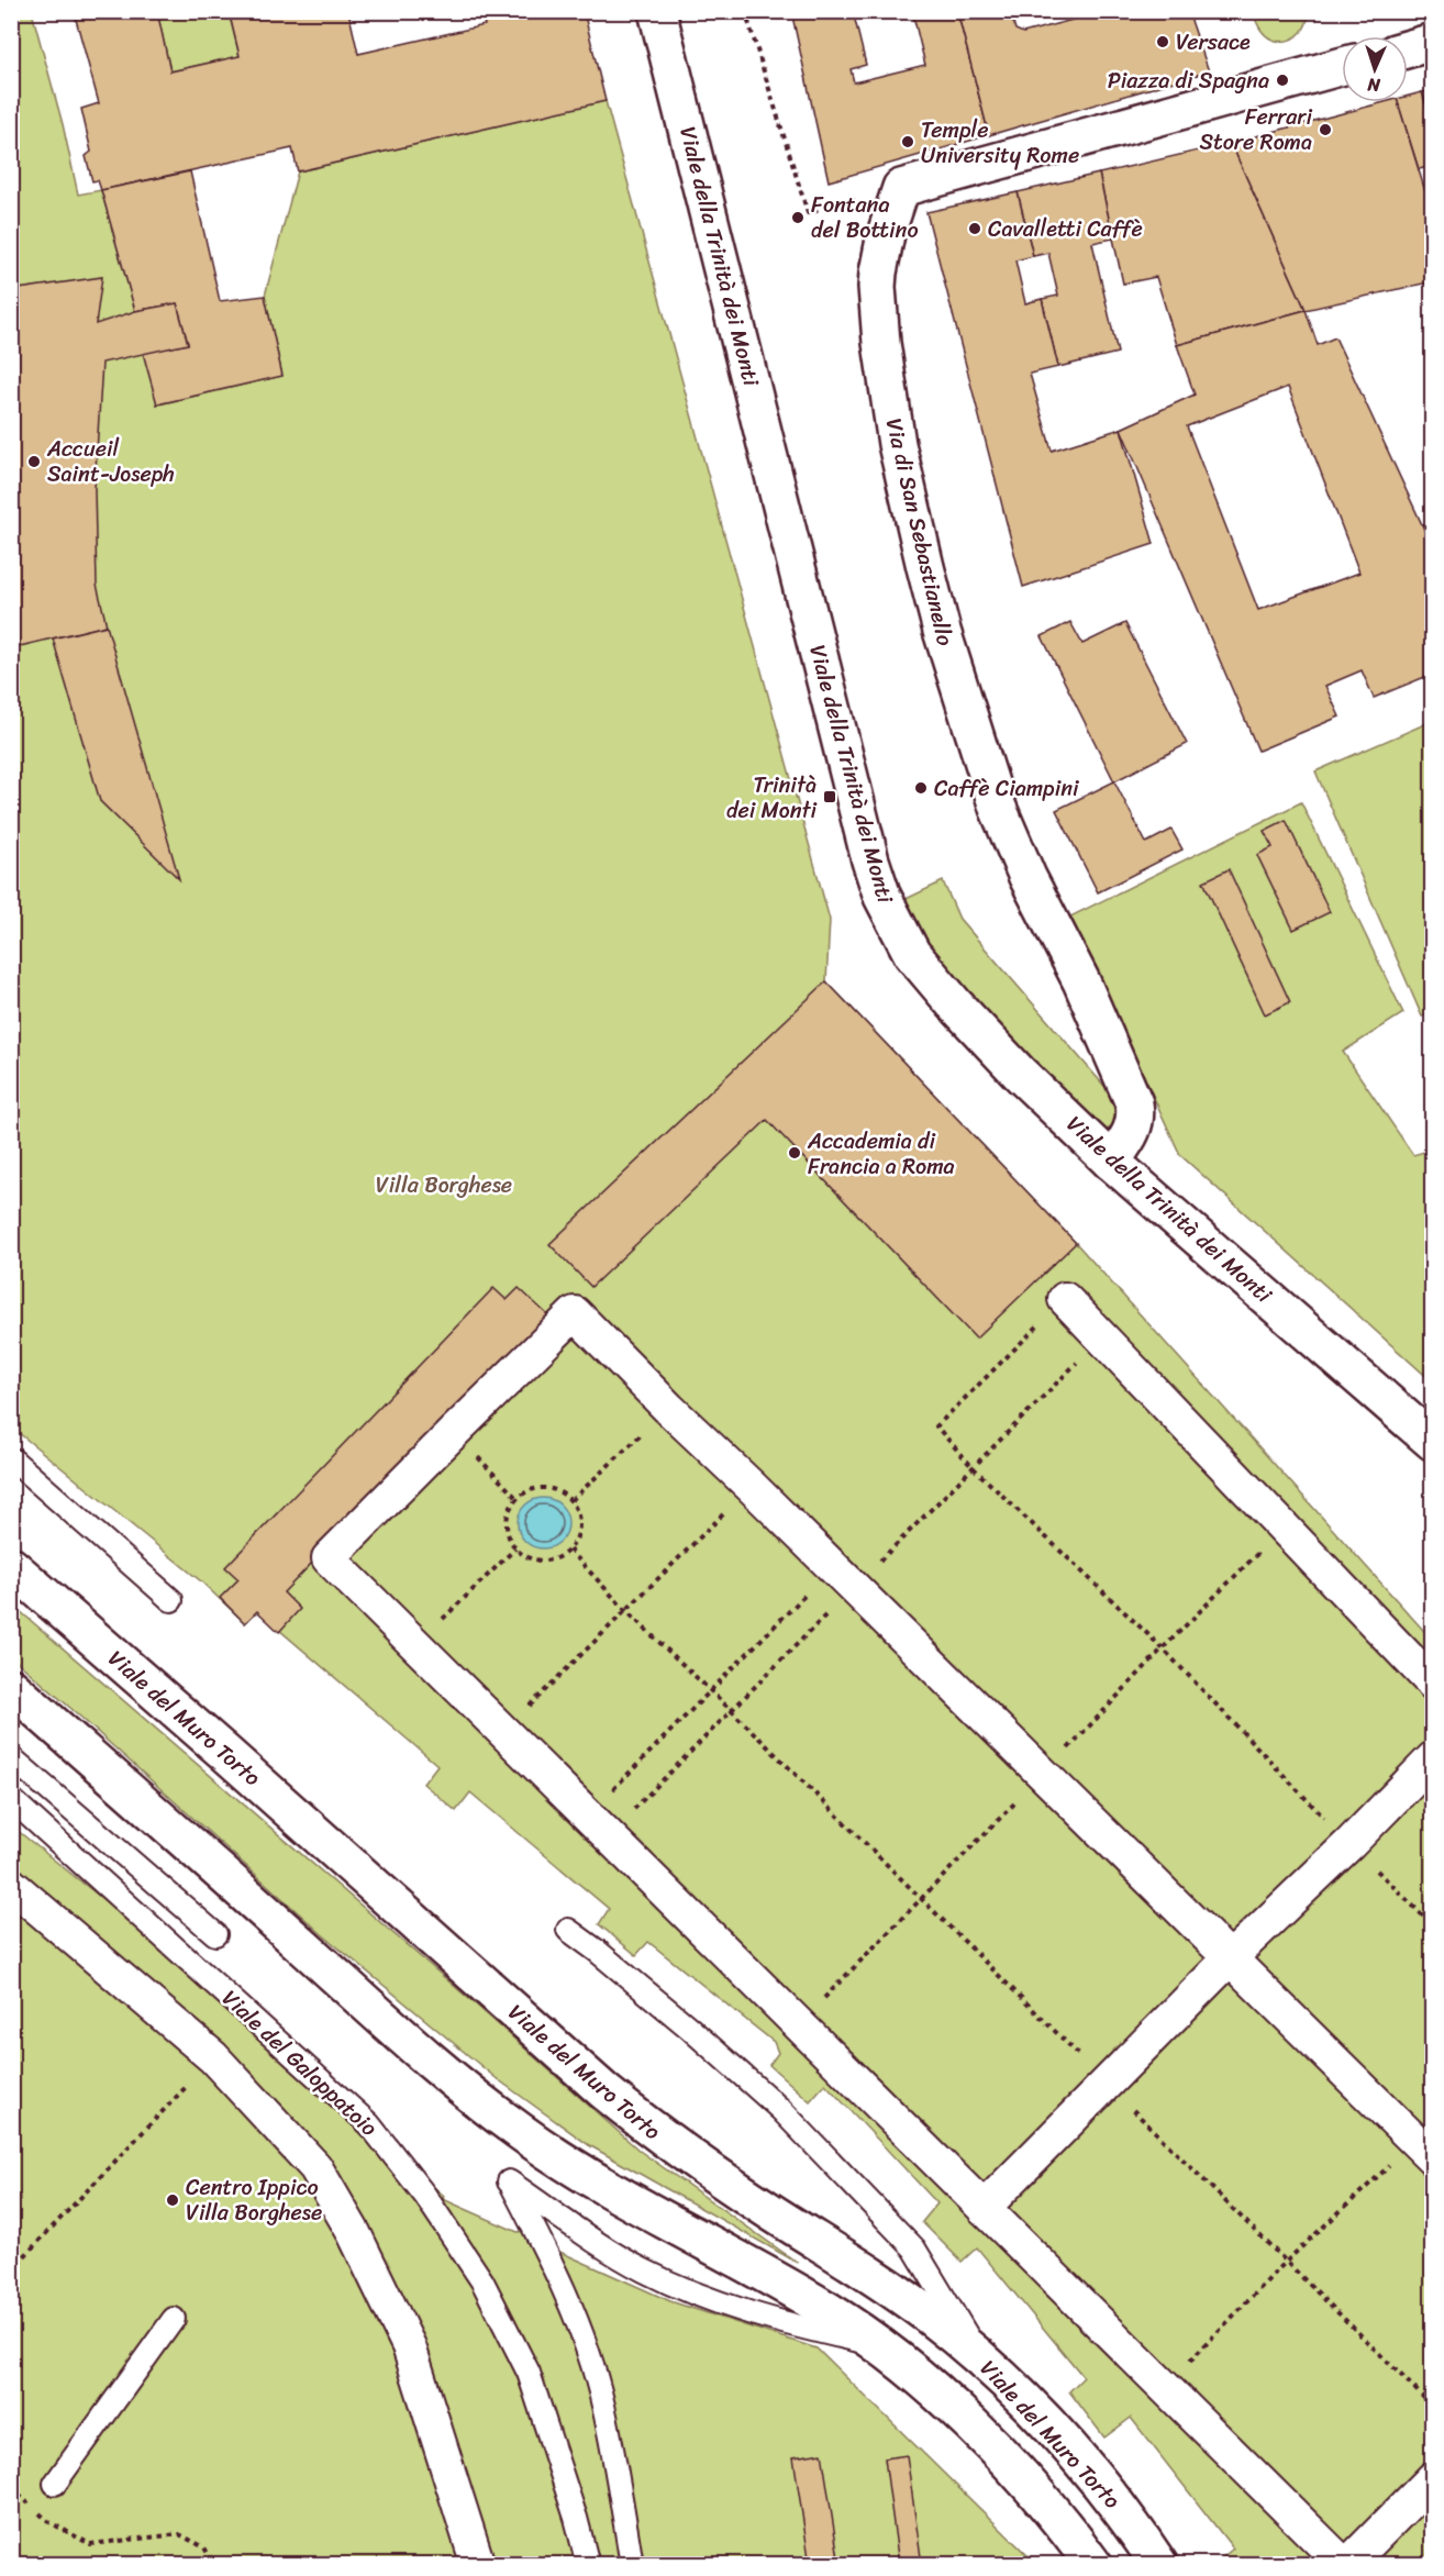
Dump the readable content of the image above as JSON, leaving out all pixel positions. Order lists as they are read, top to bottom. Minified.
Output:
{"streets":{"street":["Viale della Trinità dei Monti","Via di San Sebastianello","Viale del Muro Torto"],"lane":["Viale del Galoppatoio"]},"crossings":[["Viale della Trinità dei Monti","Via di San Sebastianello"]],"parks":["Villa Borghese"],"places":{"other":["Versace","Piazza di Spagna","Ferrari Store Roma","Temple University Rome","Fontana del Bottino","Cavalletti Caffè","Accueil Saint-Joseph","Caffè Ciampini","Accademia di Francia a Roma","Centro Ippico Villa Borghese"],"transit":["Trinità dei Monti"]},"north":"bottom"}
